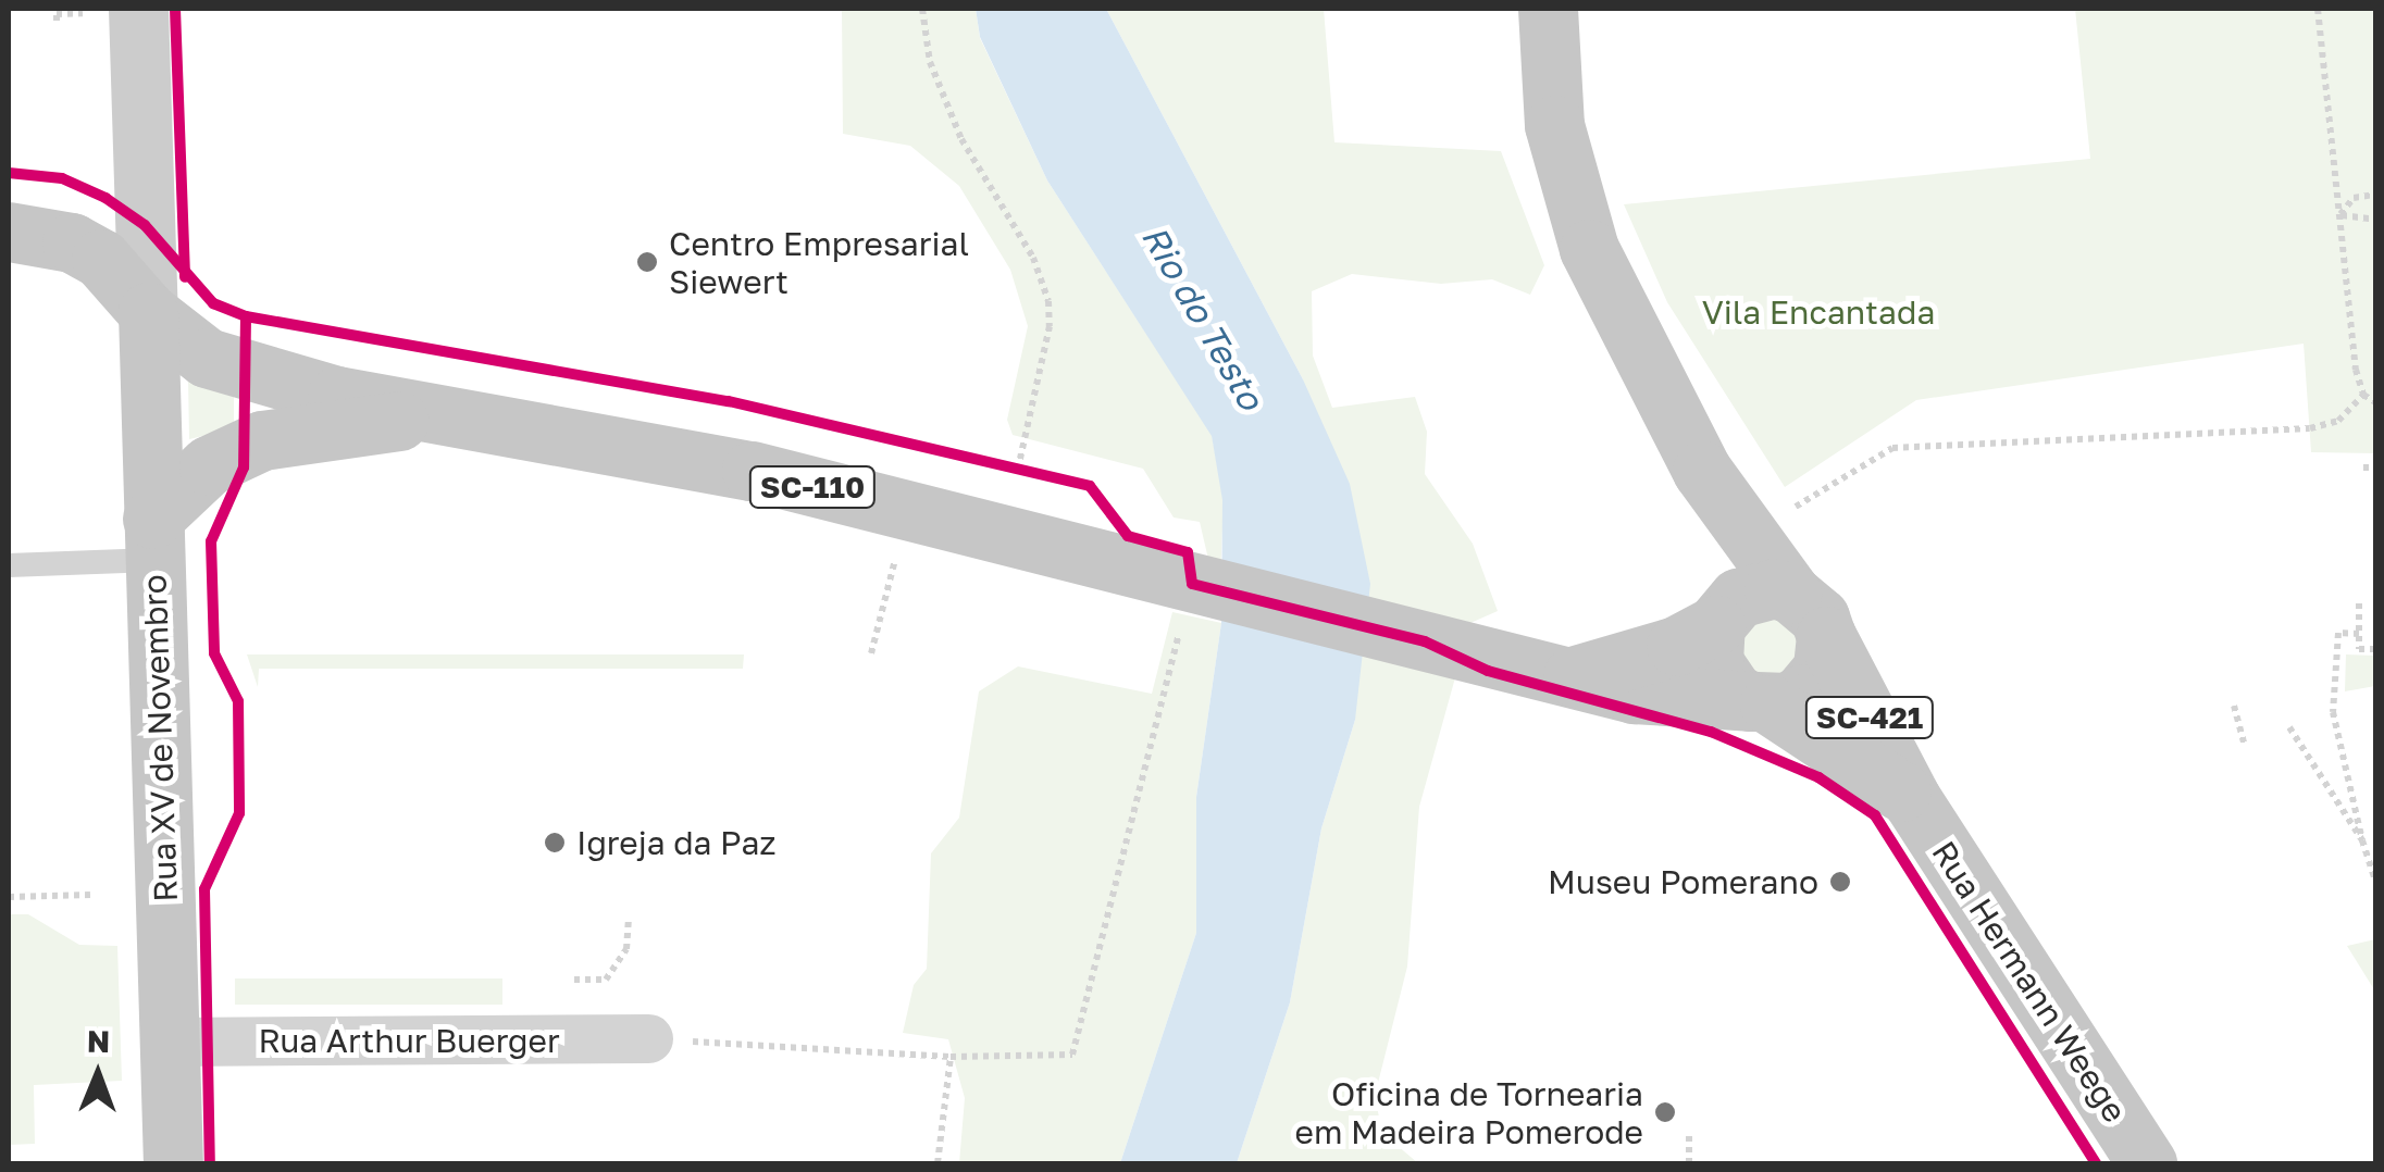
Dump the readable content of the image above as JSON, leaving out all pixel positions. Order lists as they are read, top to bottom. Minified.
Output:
{"streets":{"main road":["SC-110","SC-421","Rua XV de Novembro","Rua Hermann Weege"],"street":["Rua Arthur Buerger"]},"crossings":[["SC-110","Rua Hermann Weege"],["Rua XV de Novembro","Rua Arthur Buerger"]],"water":["Rio do Testo"],"parks":["Vila Encantada"],"places":["Centro Empresarial Siewert","Igreja da Paz","Museu Pomerano","Oficina de Tornearia em Madeira Pomerode"],"north":"top"}
